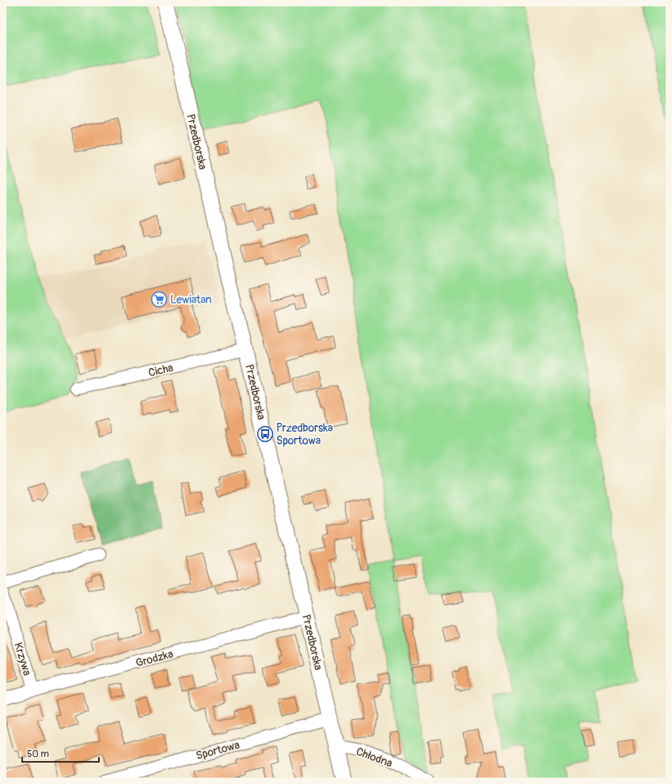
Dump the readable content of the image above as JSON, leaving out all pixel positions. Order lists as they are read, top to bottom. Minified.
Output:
{"streets":{"main road":["Przedborska"],"street":["Cicha","Grodzka","Krzywa","Sportowa","Chłodna"]},"crossings":[["Przedborska","Cicha"],["Przedborska","Grodzka"],["Przedborska","Sportowa"],["Przedborska","Chłodna"],["Grodzka","Krzywa"]],"places":{"supermarket":["Lewiatan"],"bus stop":["Przedborska Sportowa"]},"scale_bar":"50 m"}
